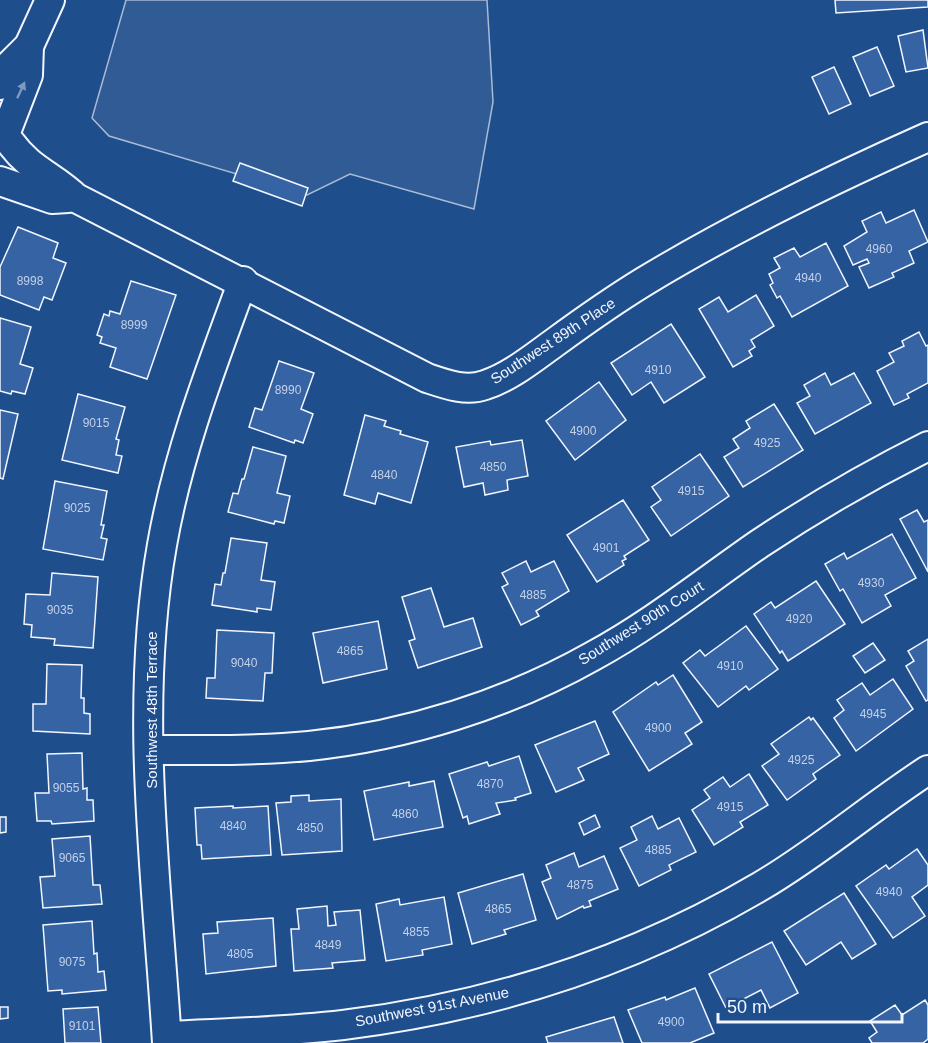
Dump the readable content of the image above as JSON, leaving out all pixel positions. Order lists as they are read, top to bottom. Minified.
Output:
{"streets":{"street":["Southwest 89th Place","Southwest 90th Court","Southwest 48th Terrace","Southwest 91st Avenue"]},"crossings":[["Southwest 89th Place","Southwest 48th Terrace"],["Southwest 90th Court","Southwest 48th Terrace"],["Southwest 48th Terrace","Southwest 91st Avenue"]],"house_numbers":["4960","4940","8998","8999","4910","8990","9015","4900","4925","4850","4840","4915","9025","4901","4930","4885","9035","4920","4865","9040","4910","4945","4900","4925","4870","9055","4915","4860","4840","4850","4885","9065","4875","4940","4865","4855","4849","4805","9075","4900","9101"],"scale_bar":"50 m"}
